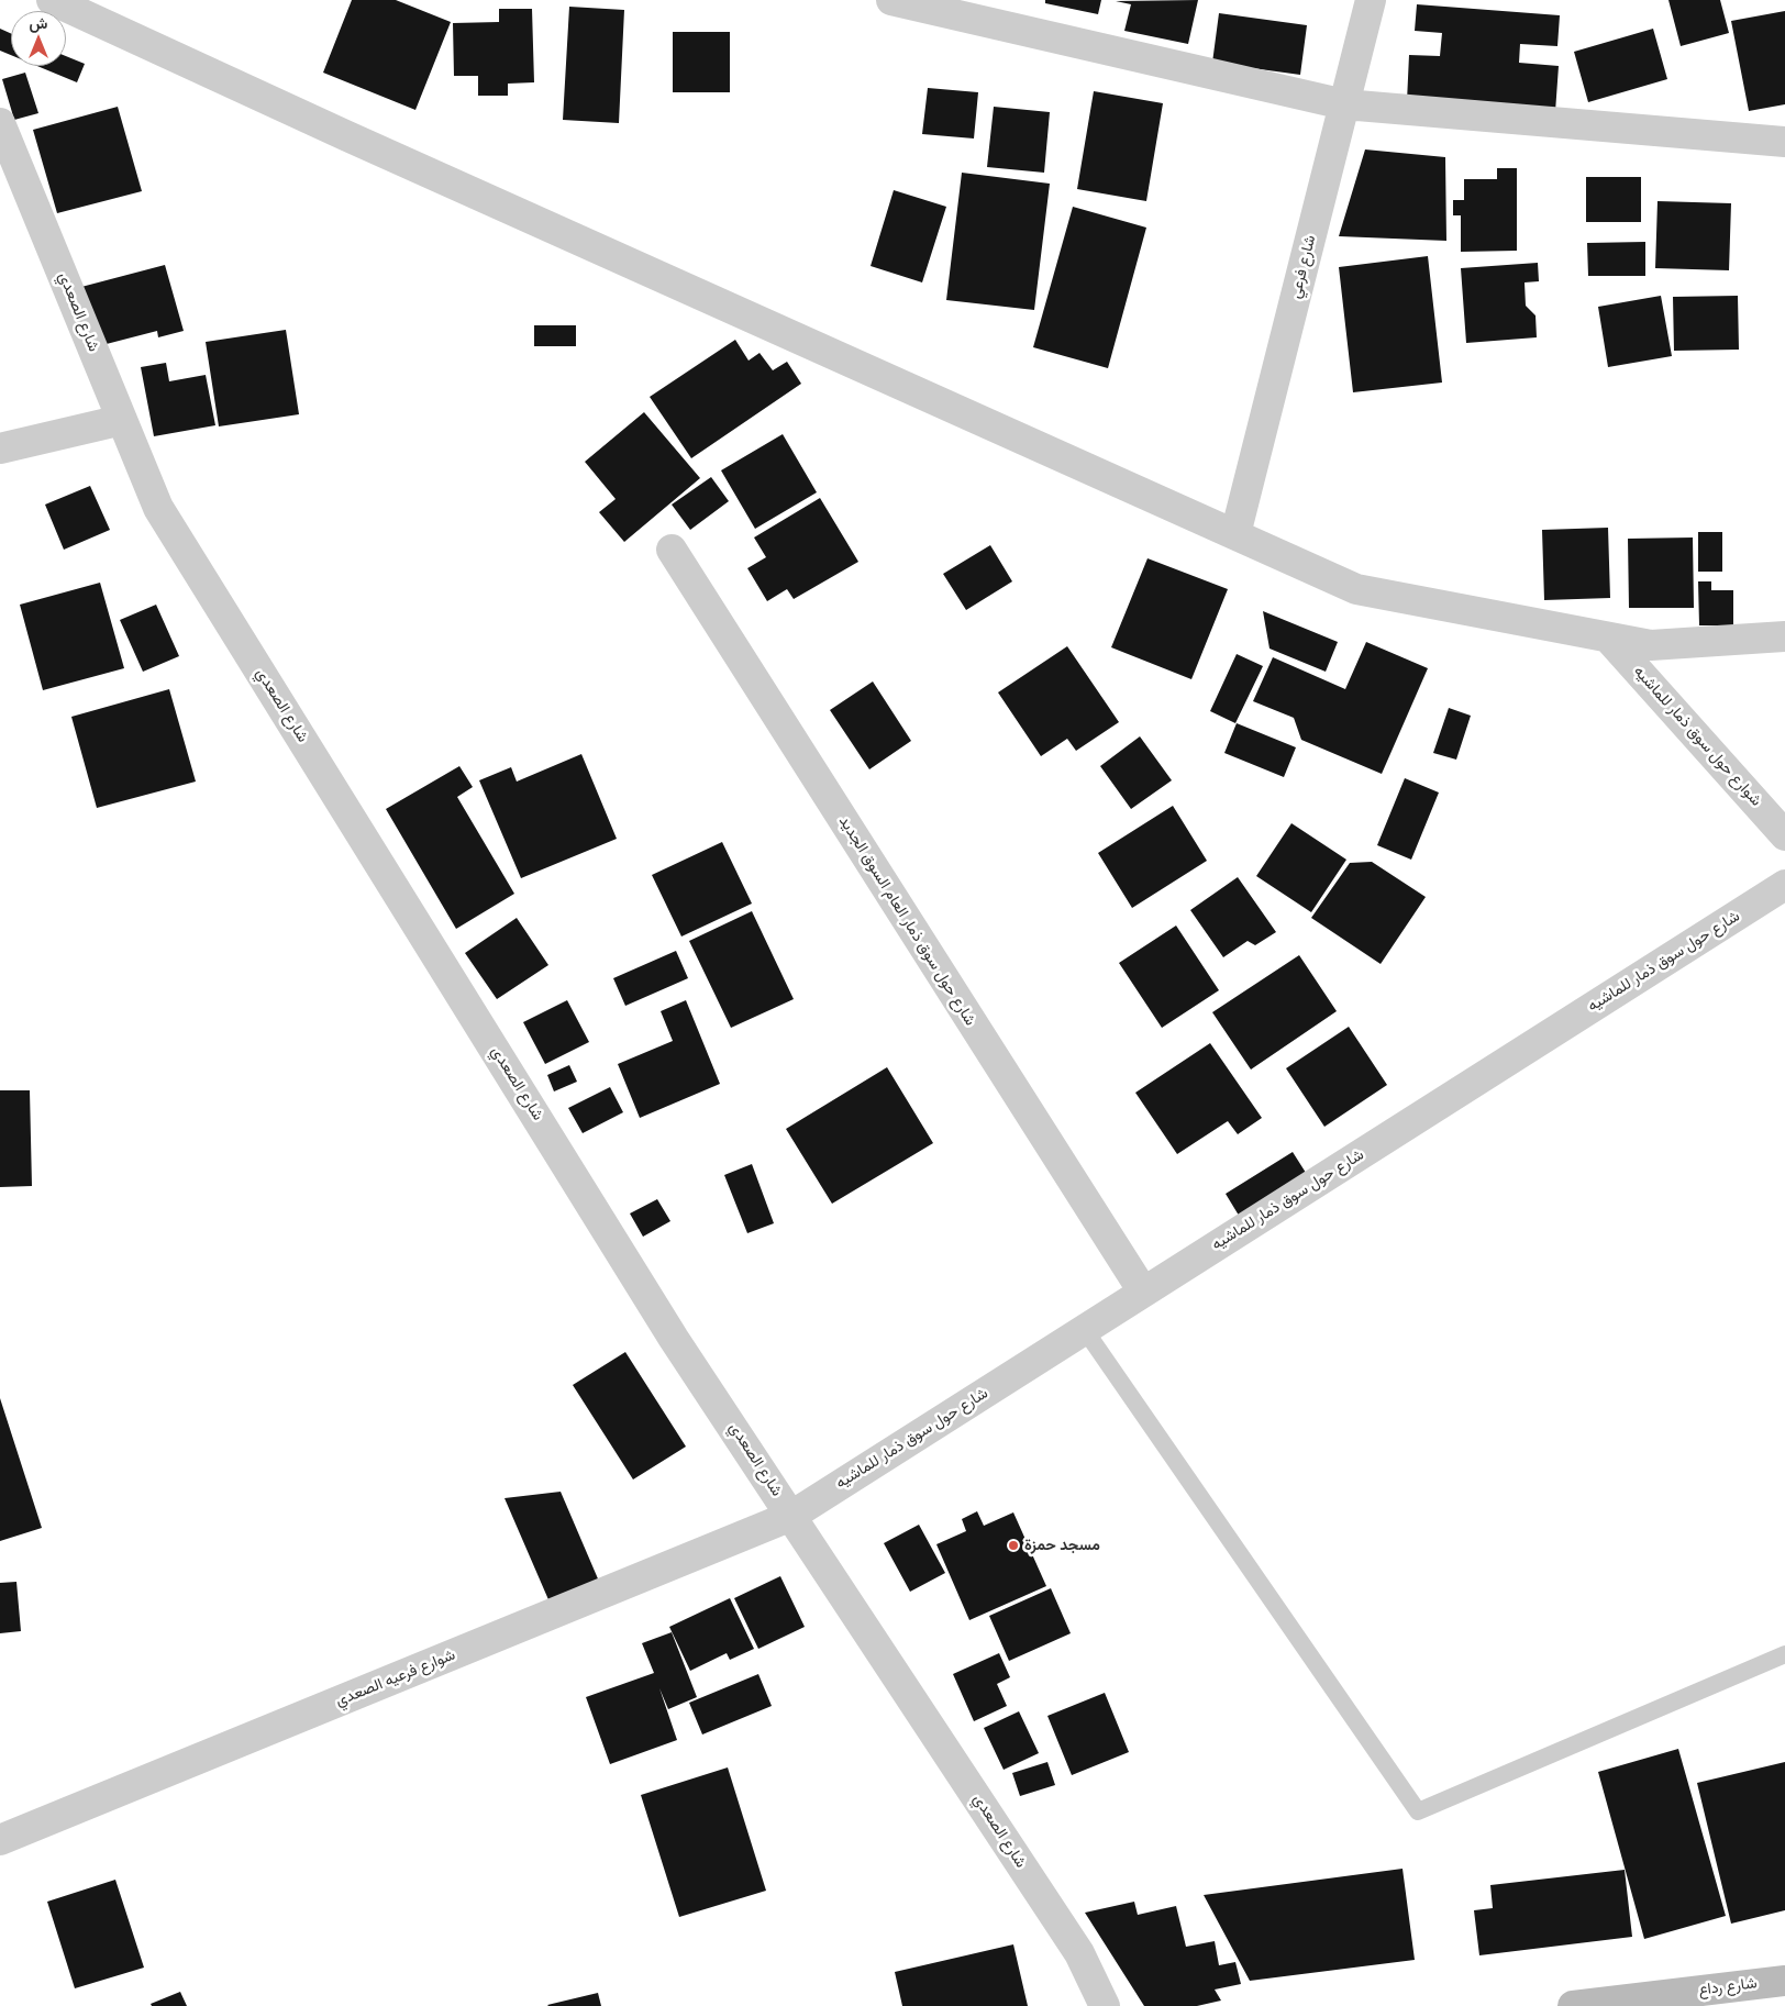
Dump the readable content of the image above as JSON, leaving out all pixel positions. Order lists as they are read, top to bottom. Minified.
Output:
{"streets":{"main road":["شارع رداع"],"street":["شارع فرعي","شارع الصعدي","شوارع حول سوق ذمار للماشيه","شارع حول سوق ذمار العام السوق الجديد","شارع حول سوق ذمار للماشيه","شوارع فرعيه الصعدي"]},"crossings":[["شارع الصعدي","شارع حول سوق ذمار للماشيه"],["شارع الصعدي","شوارع فرعيه الصعدي"],["شارع حول سوق ذمار العام السوق الجديد","شارع حول سوق ذمار للماشيه"],["شارع حول سوق ذمار للماشيه","شوارع فرعيه الصعدي"]],"places":["مسجد حمزة"],"north":"top"}
